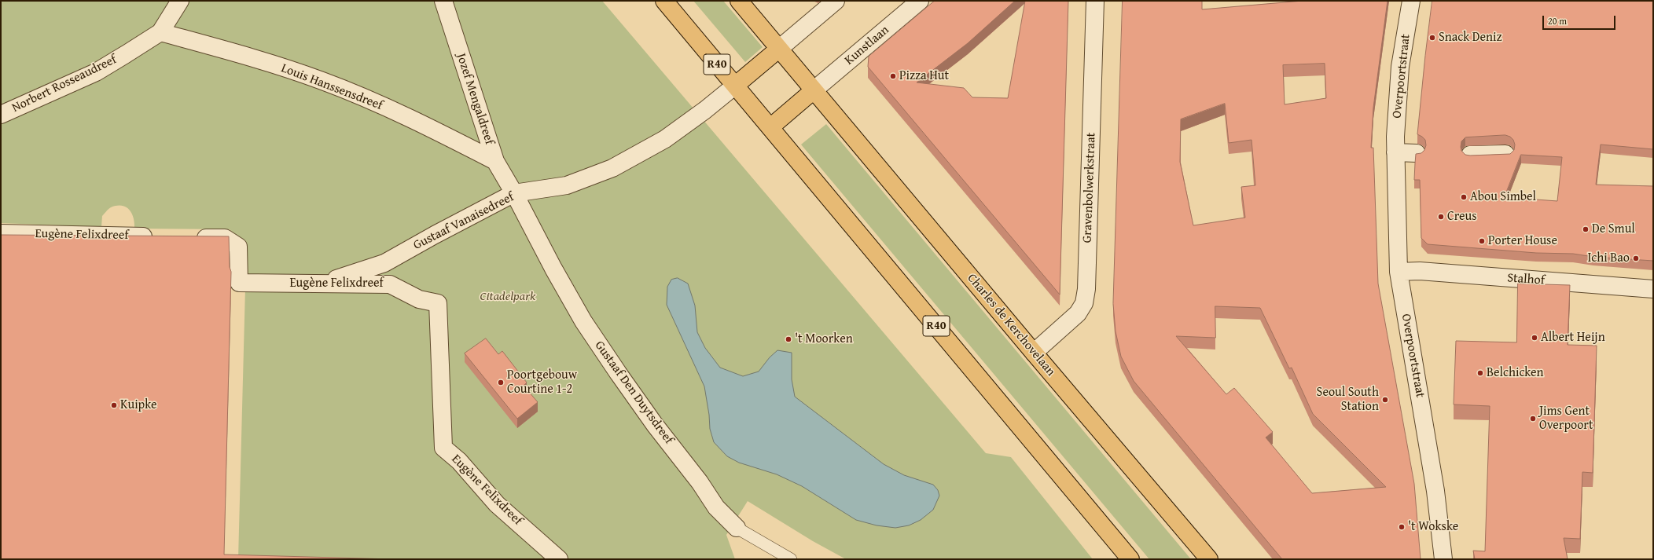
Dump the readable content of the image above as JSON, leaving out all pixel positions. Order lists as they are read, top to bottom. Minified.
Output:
{"streets":{"main road":["R40","Charles de Kerchovelaan"],"street":["Kunstlaan","Overpoortstraat","Norbert Rosseaudreef","Louis Hanssensdreef","Jozef Mengaldreef","Gravenbolwerkstraat","Gustaaf Vanaisedreef","Eugène Felixdreef","Stalhof","Gustaaf Den Duytsdreef"]},"crossings":[["Kunstlaan","Charles de Kerchovelaan"],["R40","Gustaaf Vanaisedreef"],["R40","Charles de Kerchovelaan"],["Overpoortstraat","Stalhof"],["Norbert Rosseaudreef","Louis Hanssensdreef"],["Louis Hanssensdreef","Jozef Mengaldreef"],["Jozef Mengaldreef","Gustaaf Vanaisedreef"],["Jozef Mengaldreef","Gustaaf Den Duytsdreef"],["Gravenbolwerkstraat","Charles de Kerchovelaan"],["Gustaaf Vanaisedreef","Eugène Felixdreef"],["Gustaaf Vanaisedreef","Gustaaf Den Duytsdreef"]],"parks":["Citadelpark"],"places":["Snack Deniz","Pizza Hut","Abou Simbel","Creus","De Smul","Porter House","Ichi Bao","Albert Heijn","'t Moorken","Belchicken","Poortgebouw Courtine 1-2","Seoul South Station","Kuipke","Jims Gent Overpoort","'t Wokske"],"scale_bar":"20 m"}
